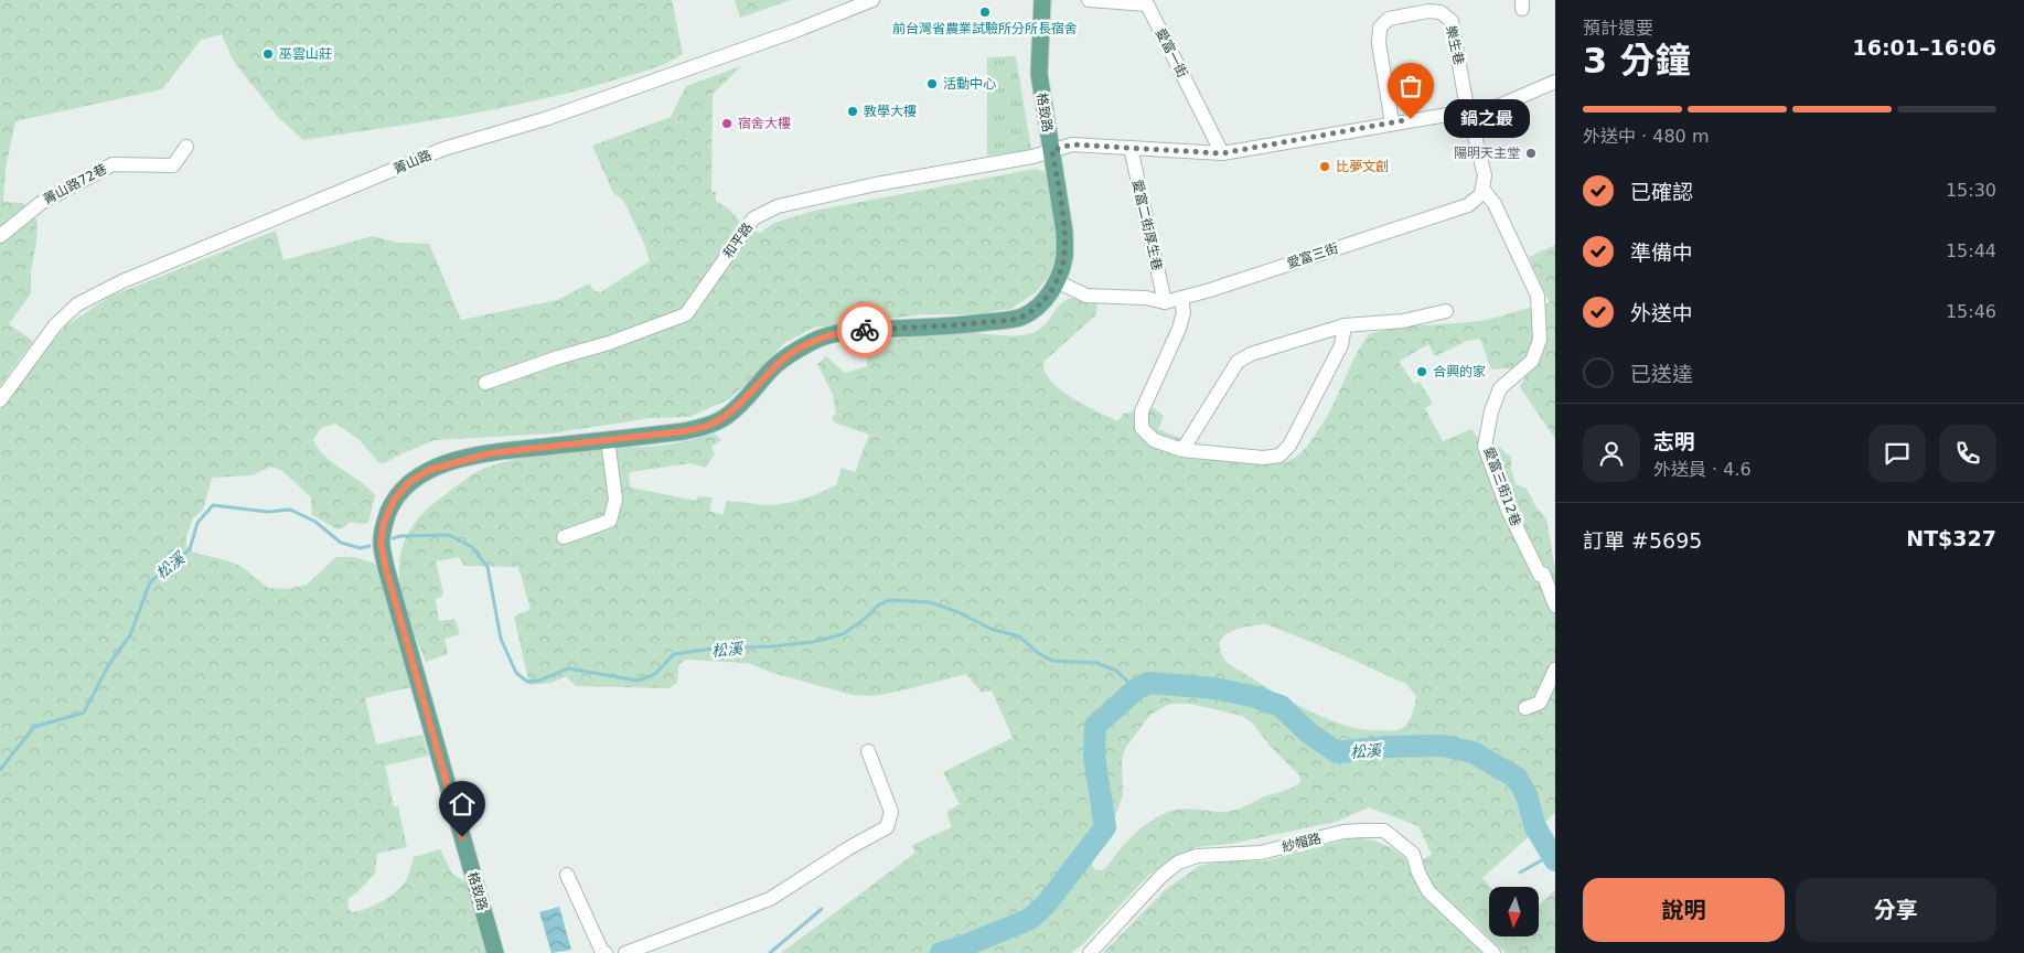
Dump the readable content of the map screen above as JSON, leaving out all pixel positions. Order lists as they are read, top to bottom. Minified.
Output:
{"streets":{"main road":["格致路"],"street":["樂生巷","愛富一街","菁山路","菁山路72巷","愛富二街厚生巷","和平路","愛富三街","愛富三街12巷","紗帽路"]},"crossings":[["樂生巷","和平路"],["愛富一街","和平路"],["格致路","和平路"],["格致路","愛富三街"],["愛富二街厚生巷","和平路"],["愛富二街厚生巷","愛富三街"],["愛富三街","愛富三街12巷"]],"water":["松溪"],"places":["前台灣省農業試驗所分所長宿舍","巫雲山莊","活動中心","教學大樓","鍋之最","宿舍大樓","陽明天主堂","比夢文創","合興的家"],"north":"bottom","page":{"heading":["3 分鐘","預計還要","16:01–16:06"],"panel":["志明","外送員 · 4.6","訂單 #5695","NT$327"],"bar":"外送中 · 480 m","bubble":"鍋之最","list":[["已確認","15:30"],["準備中","15:44"],["外送中","15:46"],"已送達"],"buttons":["說明","分享"]}}
